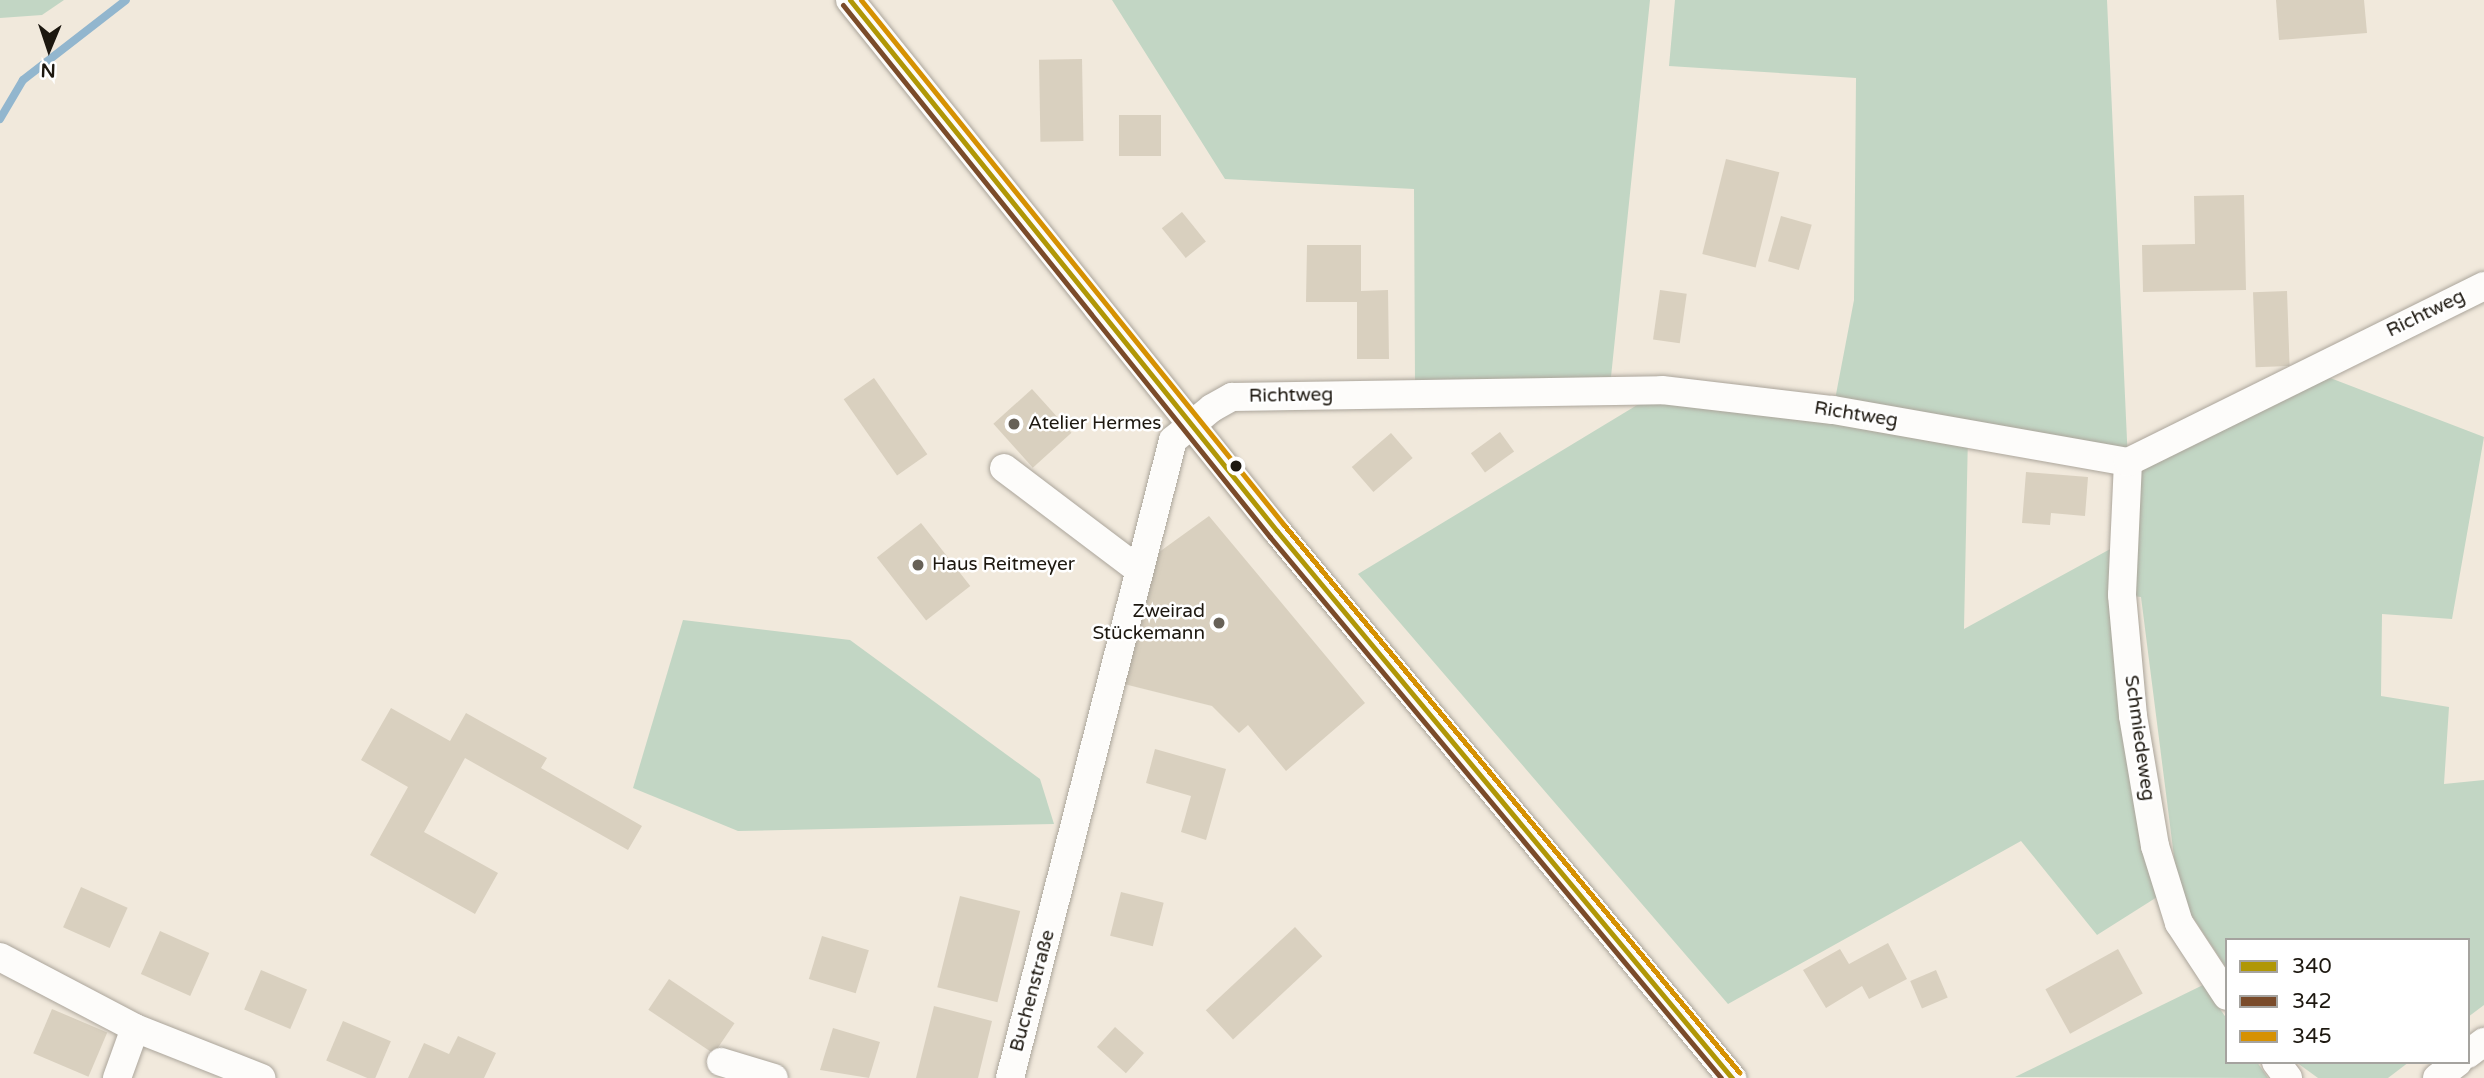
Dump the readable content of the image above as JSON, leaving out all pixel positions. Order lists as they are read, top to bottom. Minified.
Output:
{"streets":{"street":["Richtweg","Schmiedeweg","Buchenstraße"]},"crossings":[["Richtweg","Schmiedeweg"],["Richtweg","Buchenstraße"]],"places":["Atelier Hermes","Haus Reitmeyer","Zweirad Stückemann"],"lines":["transit line 340","transit line 345","transit line 342"],"legend":["340","342","345"],"north":"bottom"}
